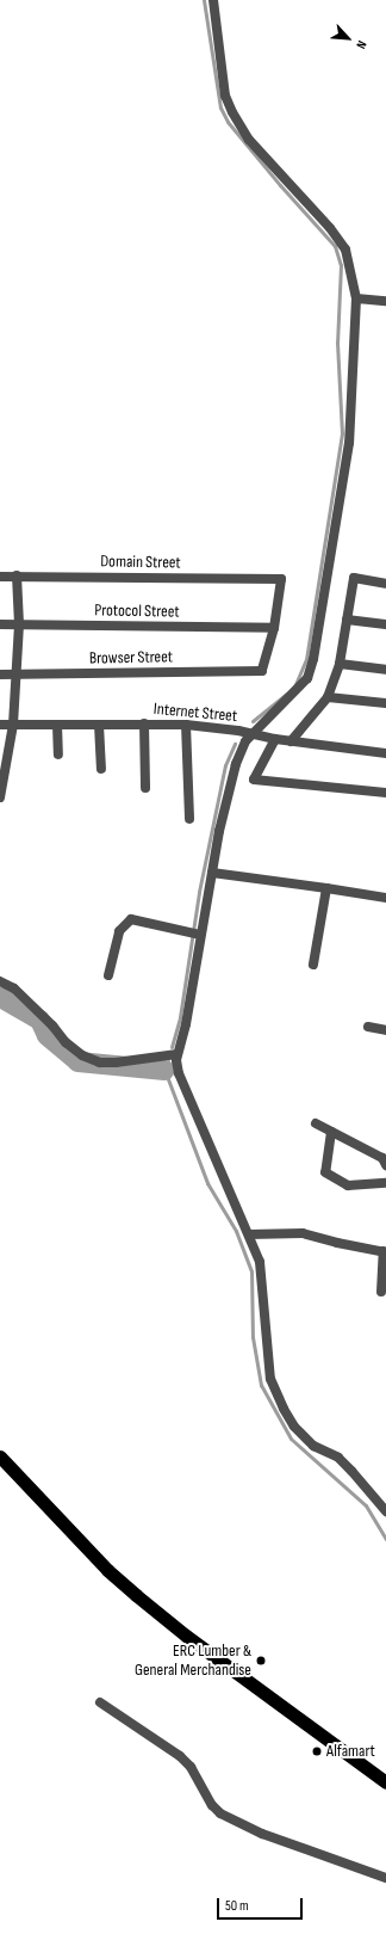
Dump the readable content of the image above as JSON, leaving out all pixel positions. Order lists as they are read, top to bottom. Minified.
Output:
{"streets":{"street":["Domain Street","Protocol Street","Browser Street","Internet Street"]},"crossings":[["Domain Street","Protocol Street"],["Domain Street","Browser Street"],["Protocol Street","Browser Street"]],"places":["ERC Lumber & General Merchandise","Alfamart"],"scale_bar":"50 m","north":"bottom right"}
